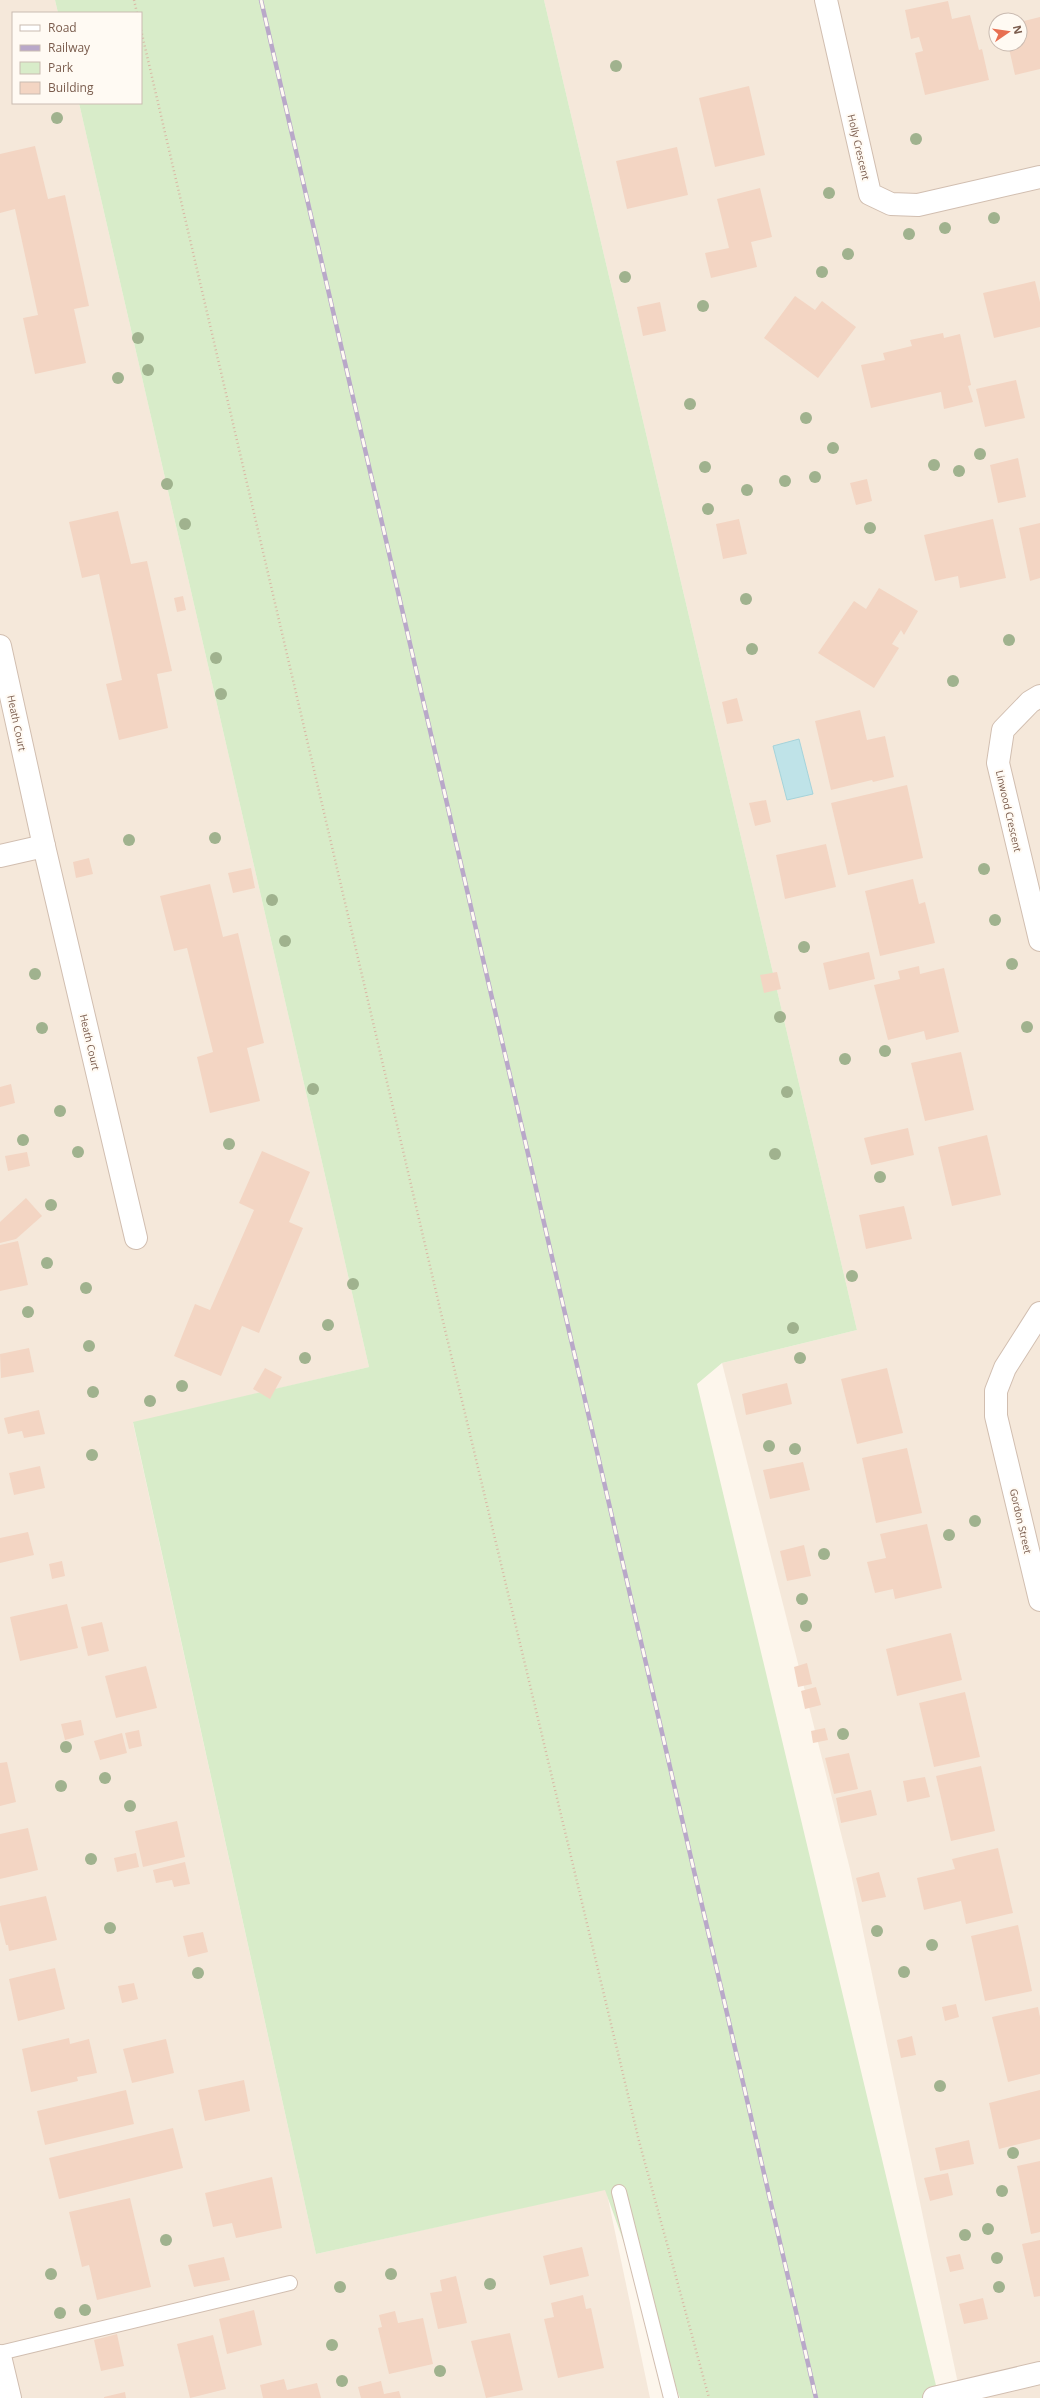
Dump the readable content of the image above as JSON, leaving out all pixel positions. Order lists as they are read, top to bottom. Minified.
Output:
{"streets":{"street":["Holly Crescent","Heath Court","Linwood Crescent","Gordon Street"]},"legend":["Road","Railway","Park","Building"],"north":"right"}
